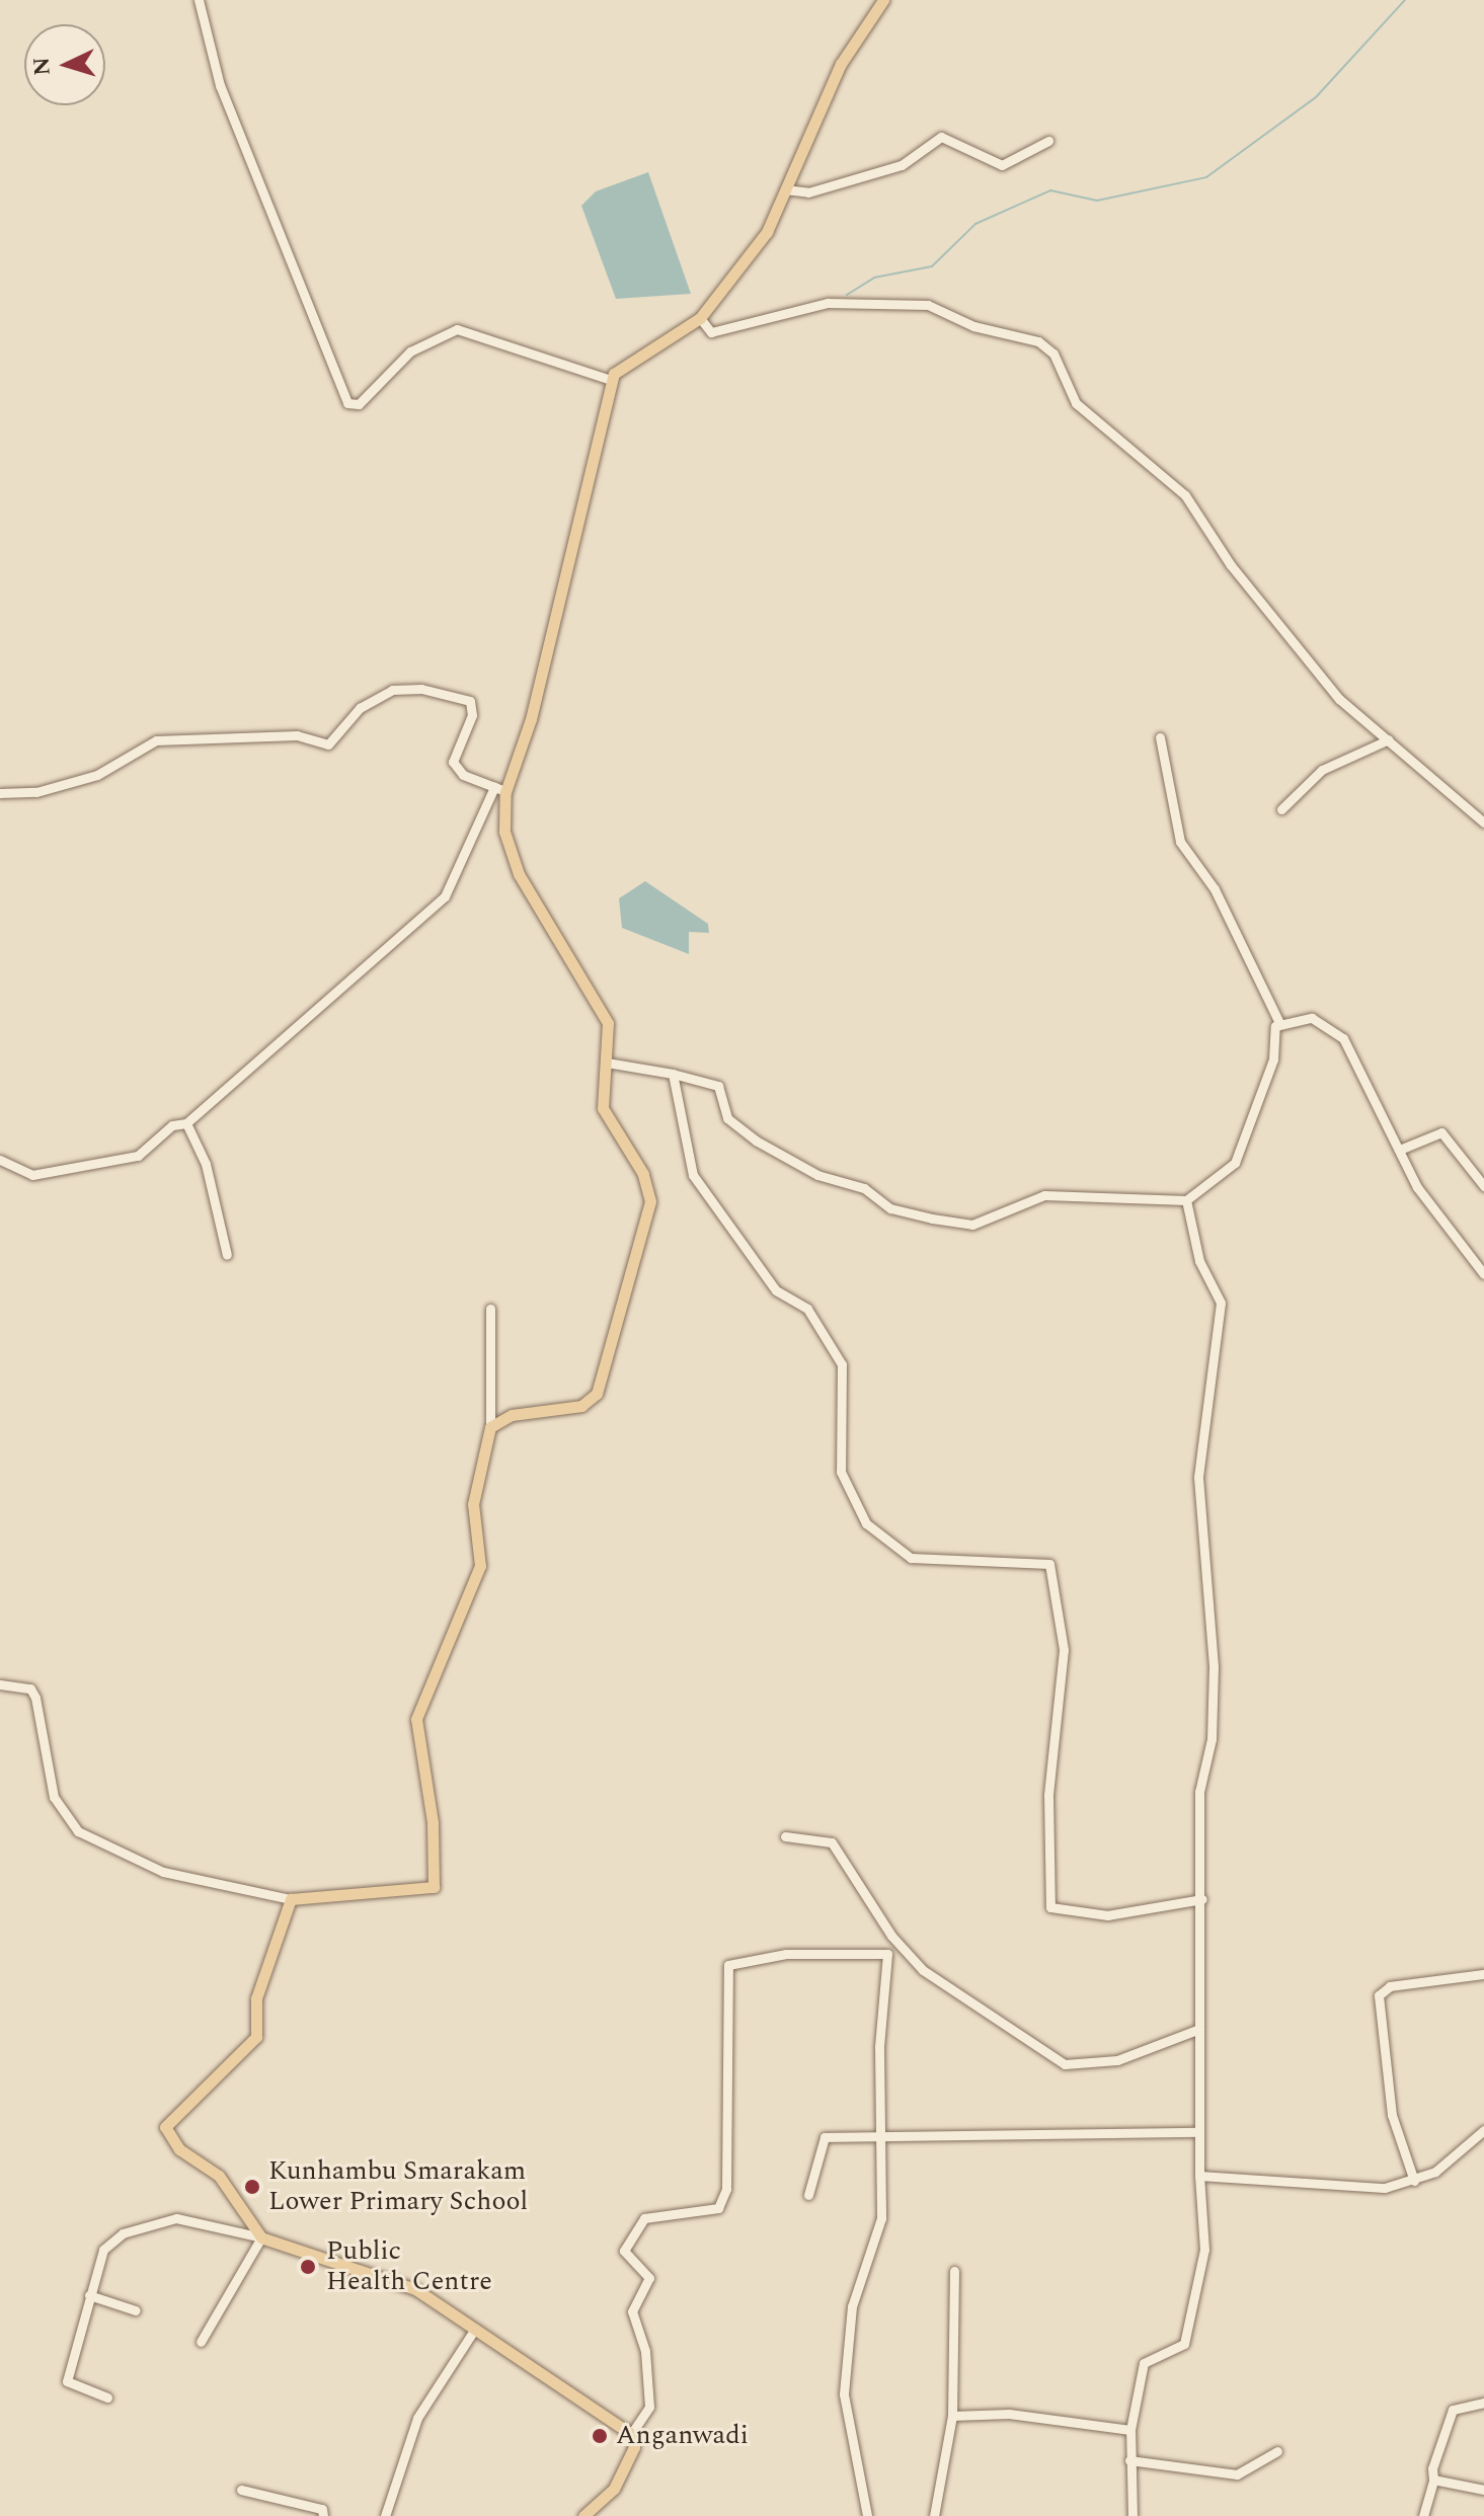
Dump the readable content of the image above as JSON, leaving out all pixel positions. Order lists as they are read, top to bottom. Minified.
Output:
{"places":["Kunhambu Smarakam Lower Primary School","Public Health Centre","Anganwadi"],"north":"left"}
